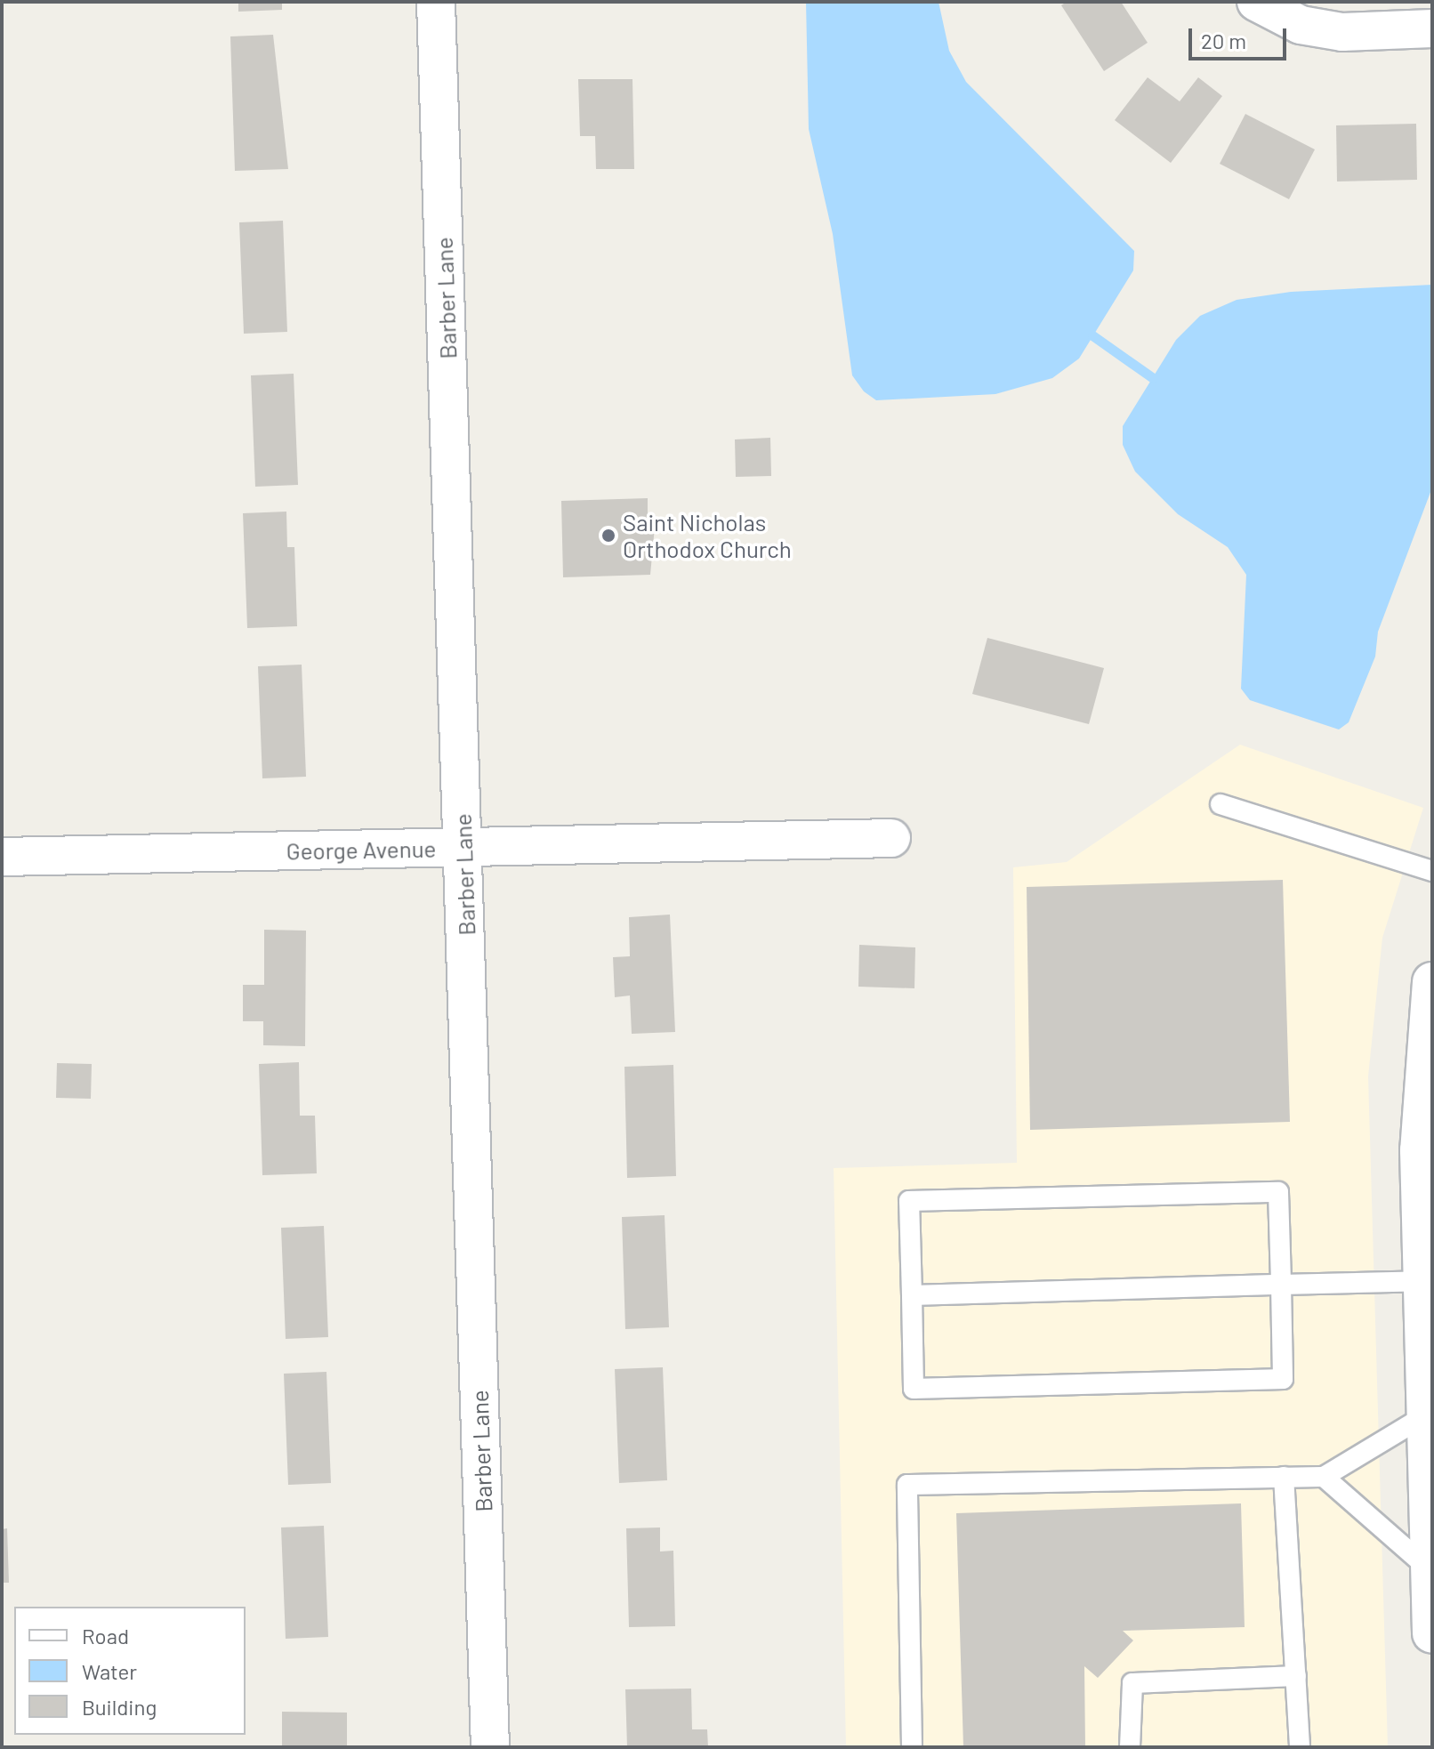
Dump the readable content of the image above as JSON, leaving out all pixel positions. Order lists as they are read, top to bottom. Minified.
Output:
{"streets":{"street":["Barber Lane","George Avenue"]},"crossings":[["Barber Lane","George Avenue"]],"places":["Saint Nicholas Orthodox Church"],"legend":["Road","Water","Building"],"scale_bar":"20 m"}
